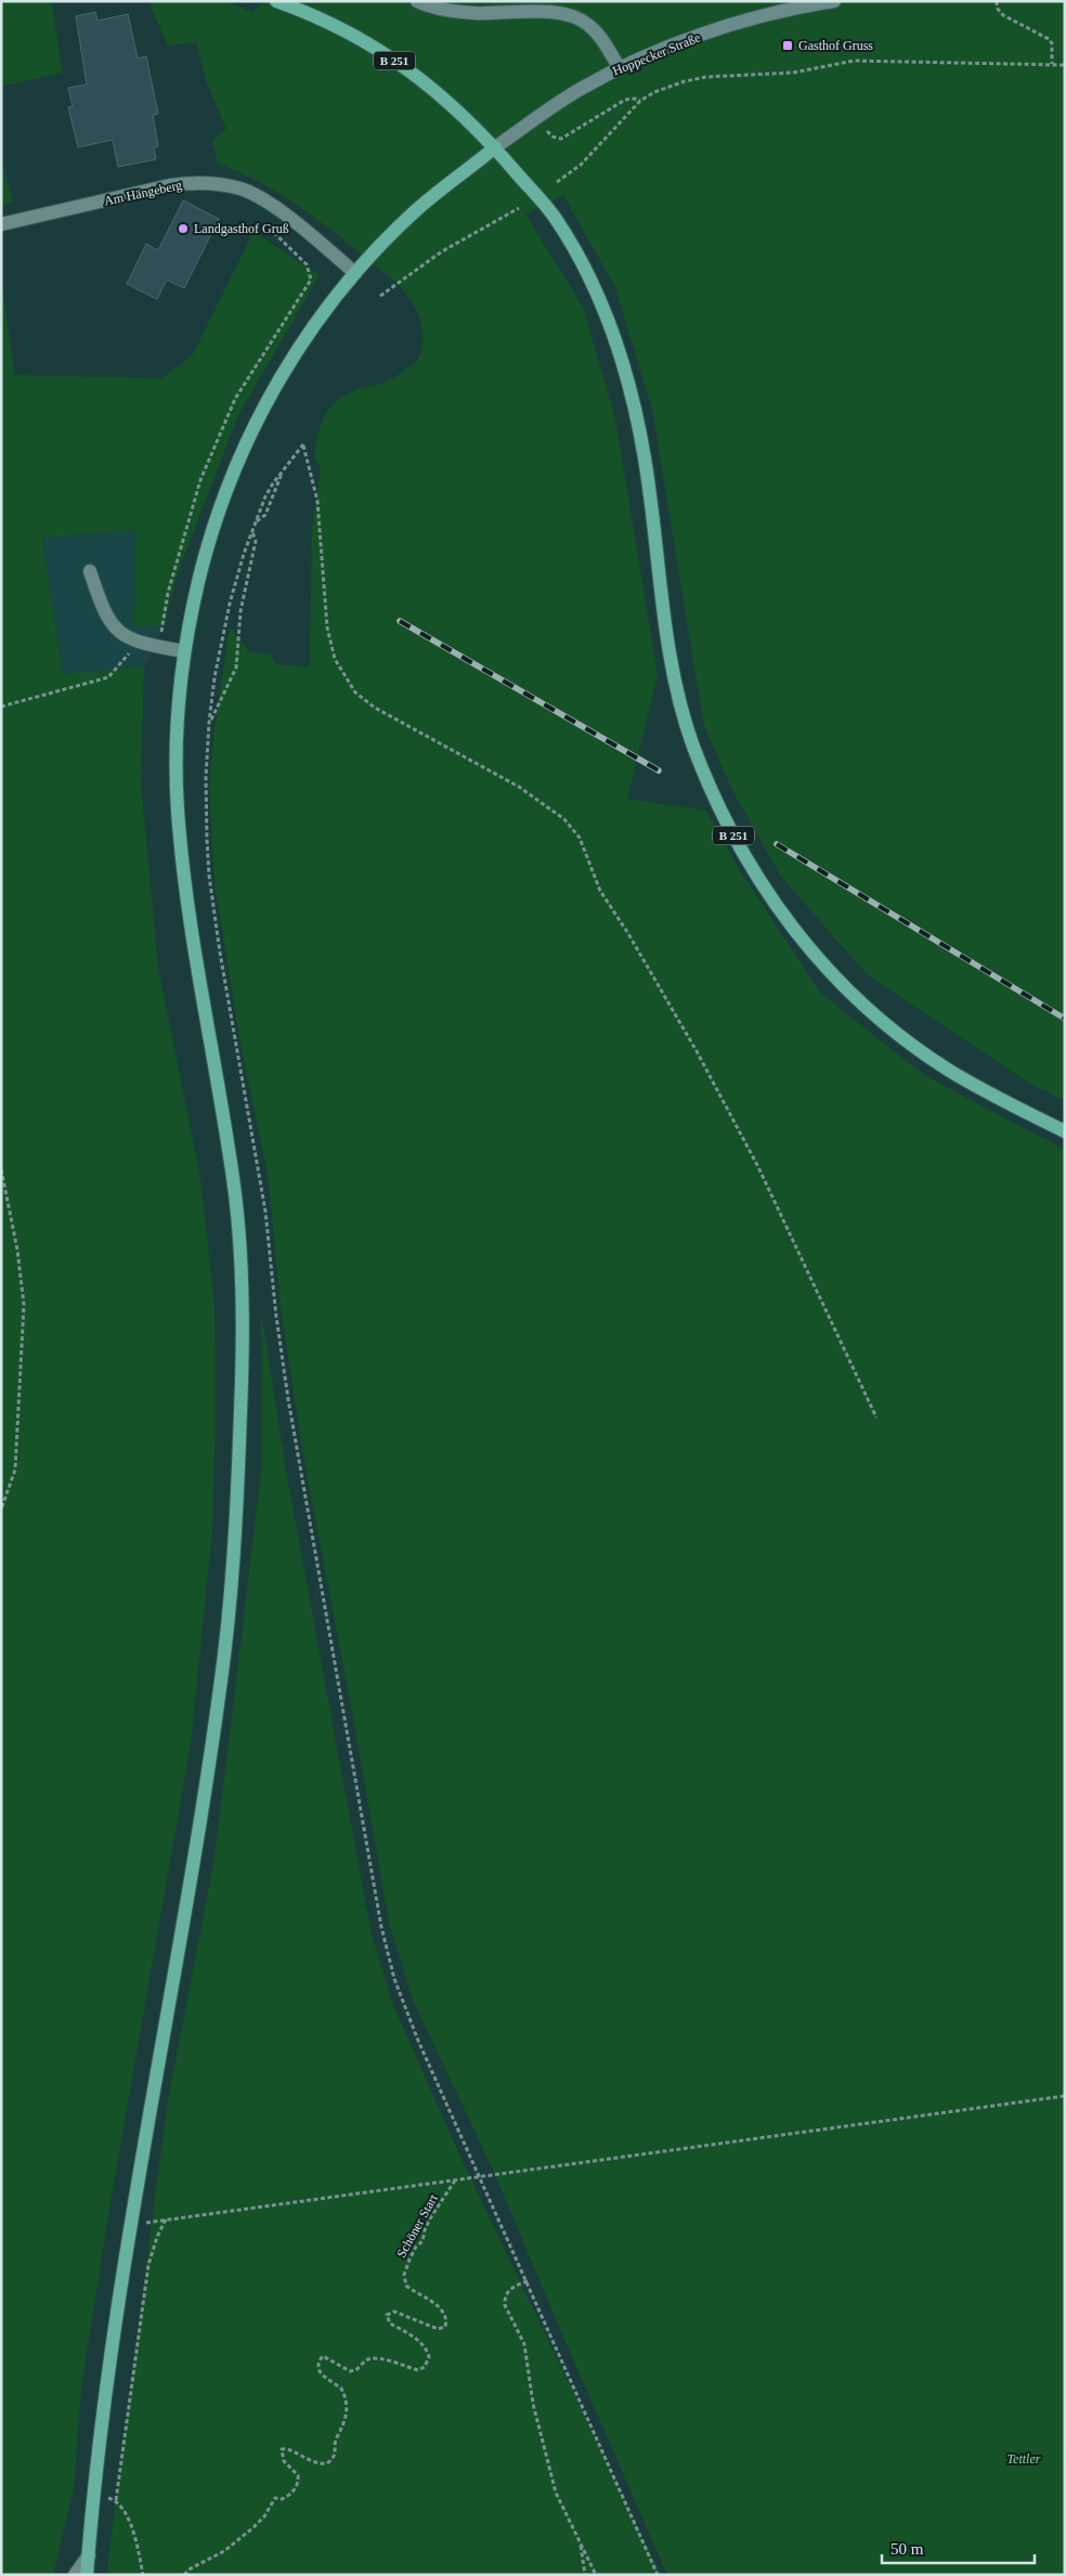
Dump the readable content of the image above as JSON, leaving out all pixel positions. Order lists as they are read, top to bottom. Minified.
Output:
{"streets":{"main road":["B 251"],"street":["Hoppecker Straße","Am Hängeberg"],"path":["Schöner Start"]},"crossings":[["Hoppecker Straße","B 251"]],"parks":["Tettler"],"places":{"transit":["Gasthof Gruss"],"other":["Landgasthof Gruß"]},"scale_bar":"50 m"}
